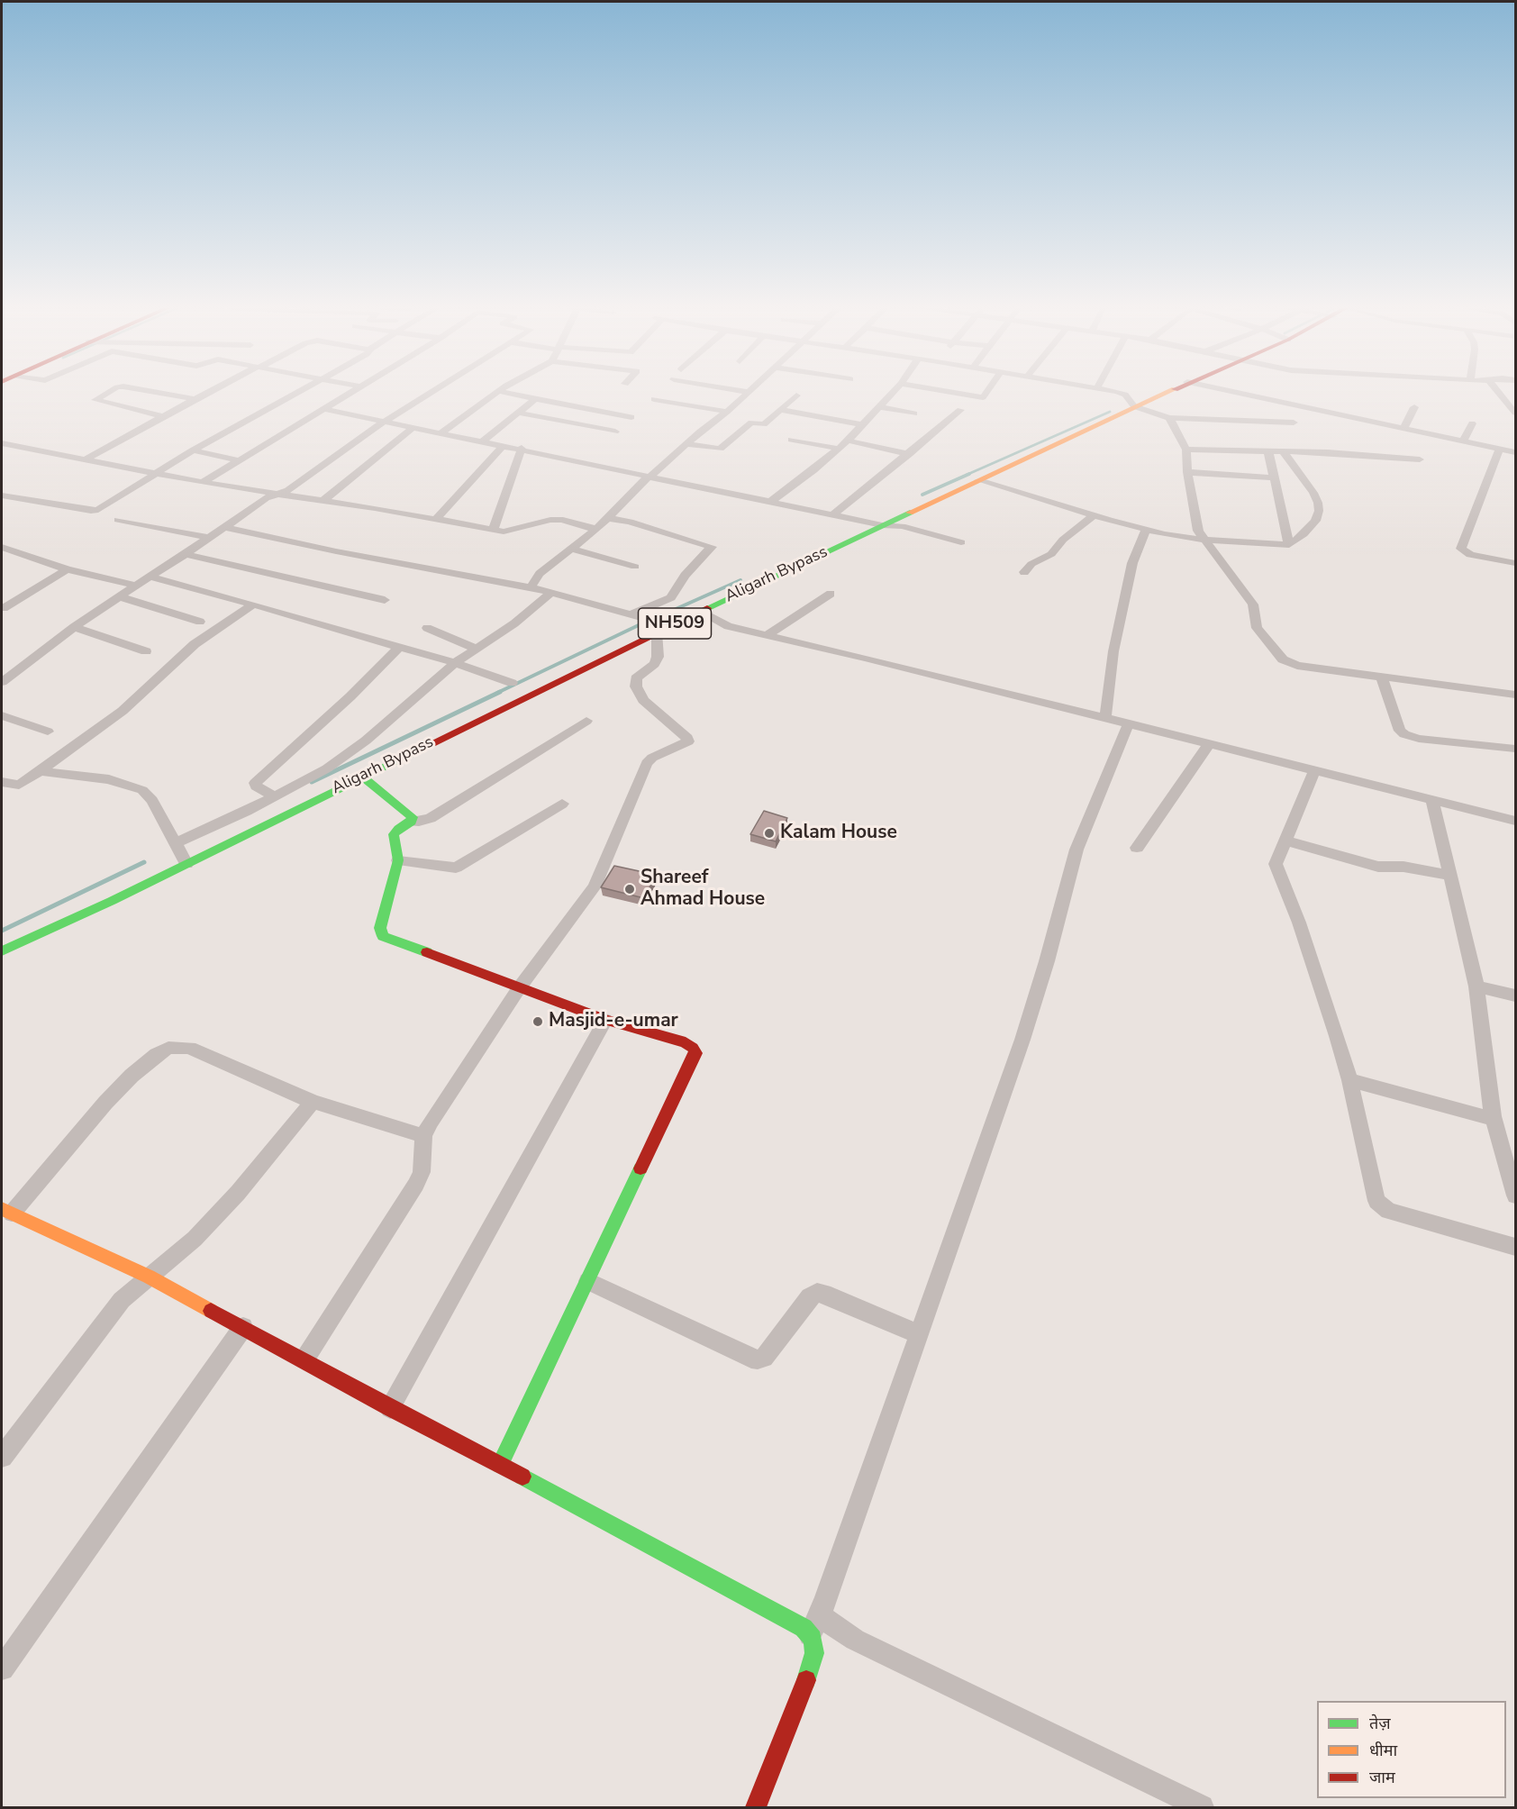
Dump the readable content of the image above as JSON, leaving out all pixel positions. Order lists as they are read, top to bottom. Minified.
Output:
{"streets":{"main road":["Aligarh Bypass","NH509"]},"places":["Kalam House","Shareef Ahmad House","Masjid-e-umar"],"legend":["तेज़","धीमा","जाम"]}
